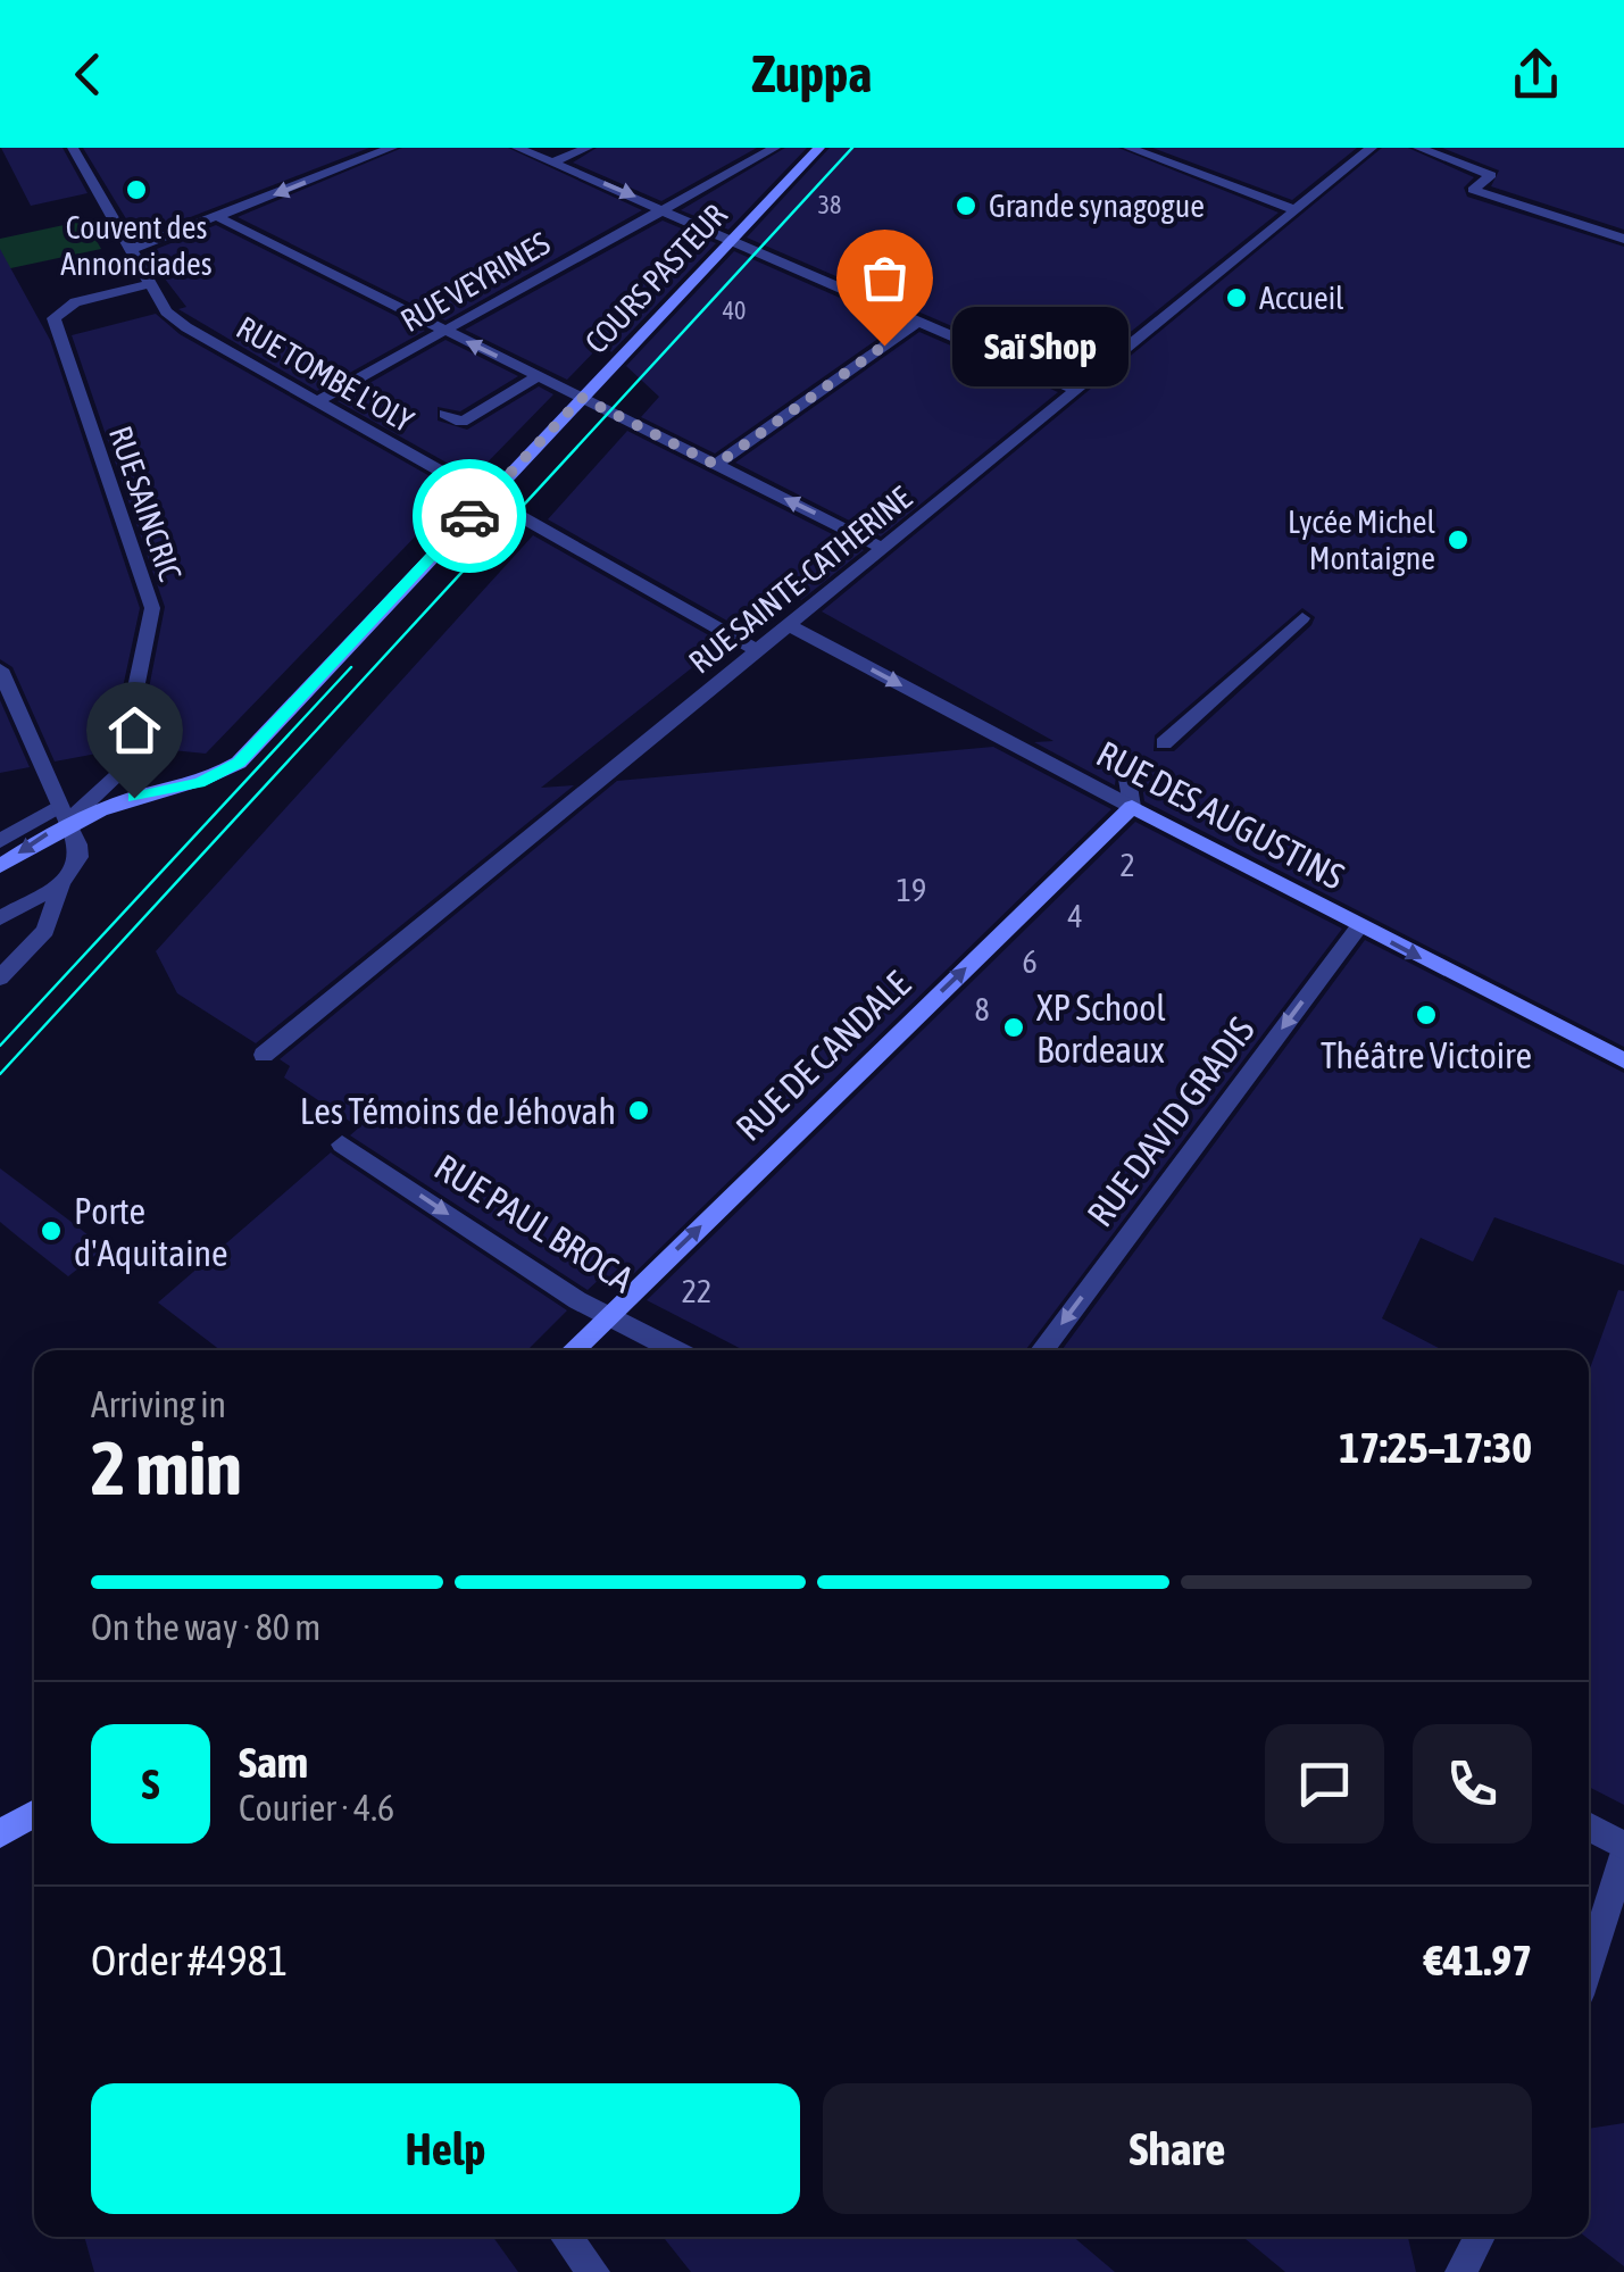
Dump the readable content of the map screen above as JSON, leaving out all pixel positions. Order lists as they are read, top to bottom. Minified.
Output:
{"streets":{"street":["COURS PASTEUR","RUE VEYRINES","RUE TOMBE L'OLY","RUE SAINCRIC","RUE SAINTE-CATHERINE","RUE DES AUGUSTINS","RUE DE CANDALE","RUE DAVID GRADIS","RUE PAUL BROCA"]},"crossings":[["COURS PASTEUR","RUE TOMBE L'OLY"],["COURS PASTEUR","RUE SAINCRIC"],["RUE VEYRINES","RUE TOMBE L'OLY"],["RUE TOMBE L'OLY","RUE SAINCRIC"],["RUE TOMBE L'OLY","RUE SAINTE-CATHERINE"],["RUE SAINTE-CATHERINE","RUE DES AUGUSTINS"],["RUE DES AUGUSTINS","RUE DE CANDALE"],["RUE DES AUGUSTINS","RUE DAVID GRADIS"],["RUE DE CANDALE","RUE PAUL BROCA"]],"one_way":["RUE DES AUGUSTINS","RUE DE CANDALE","RUE DAVID GRADIS","RUE PAUL BROCA"],"places":["Couvent des Annonciades","Grande synagogue","Accueil","Saï Shop","Lycée Michel Montaigne","Théâtre Victoire","XP School Bordeaux","Les Témoins de Jéhovah","Porte d'Aquitaine"],"house_numbers":["38","40","2","19","4","6","8","22"],"page":{"header":"Zuppa","bubble":"Saï Shop","heading":["2 min","Arriving in","17:25–17:30"],"panel":["Sam","Courier · 4.6","Order #4981","€41.97"],"bar":"On the way · 80 m","round":"S","buttons":["Help","Share"]}}
